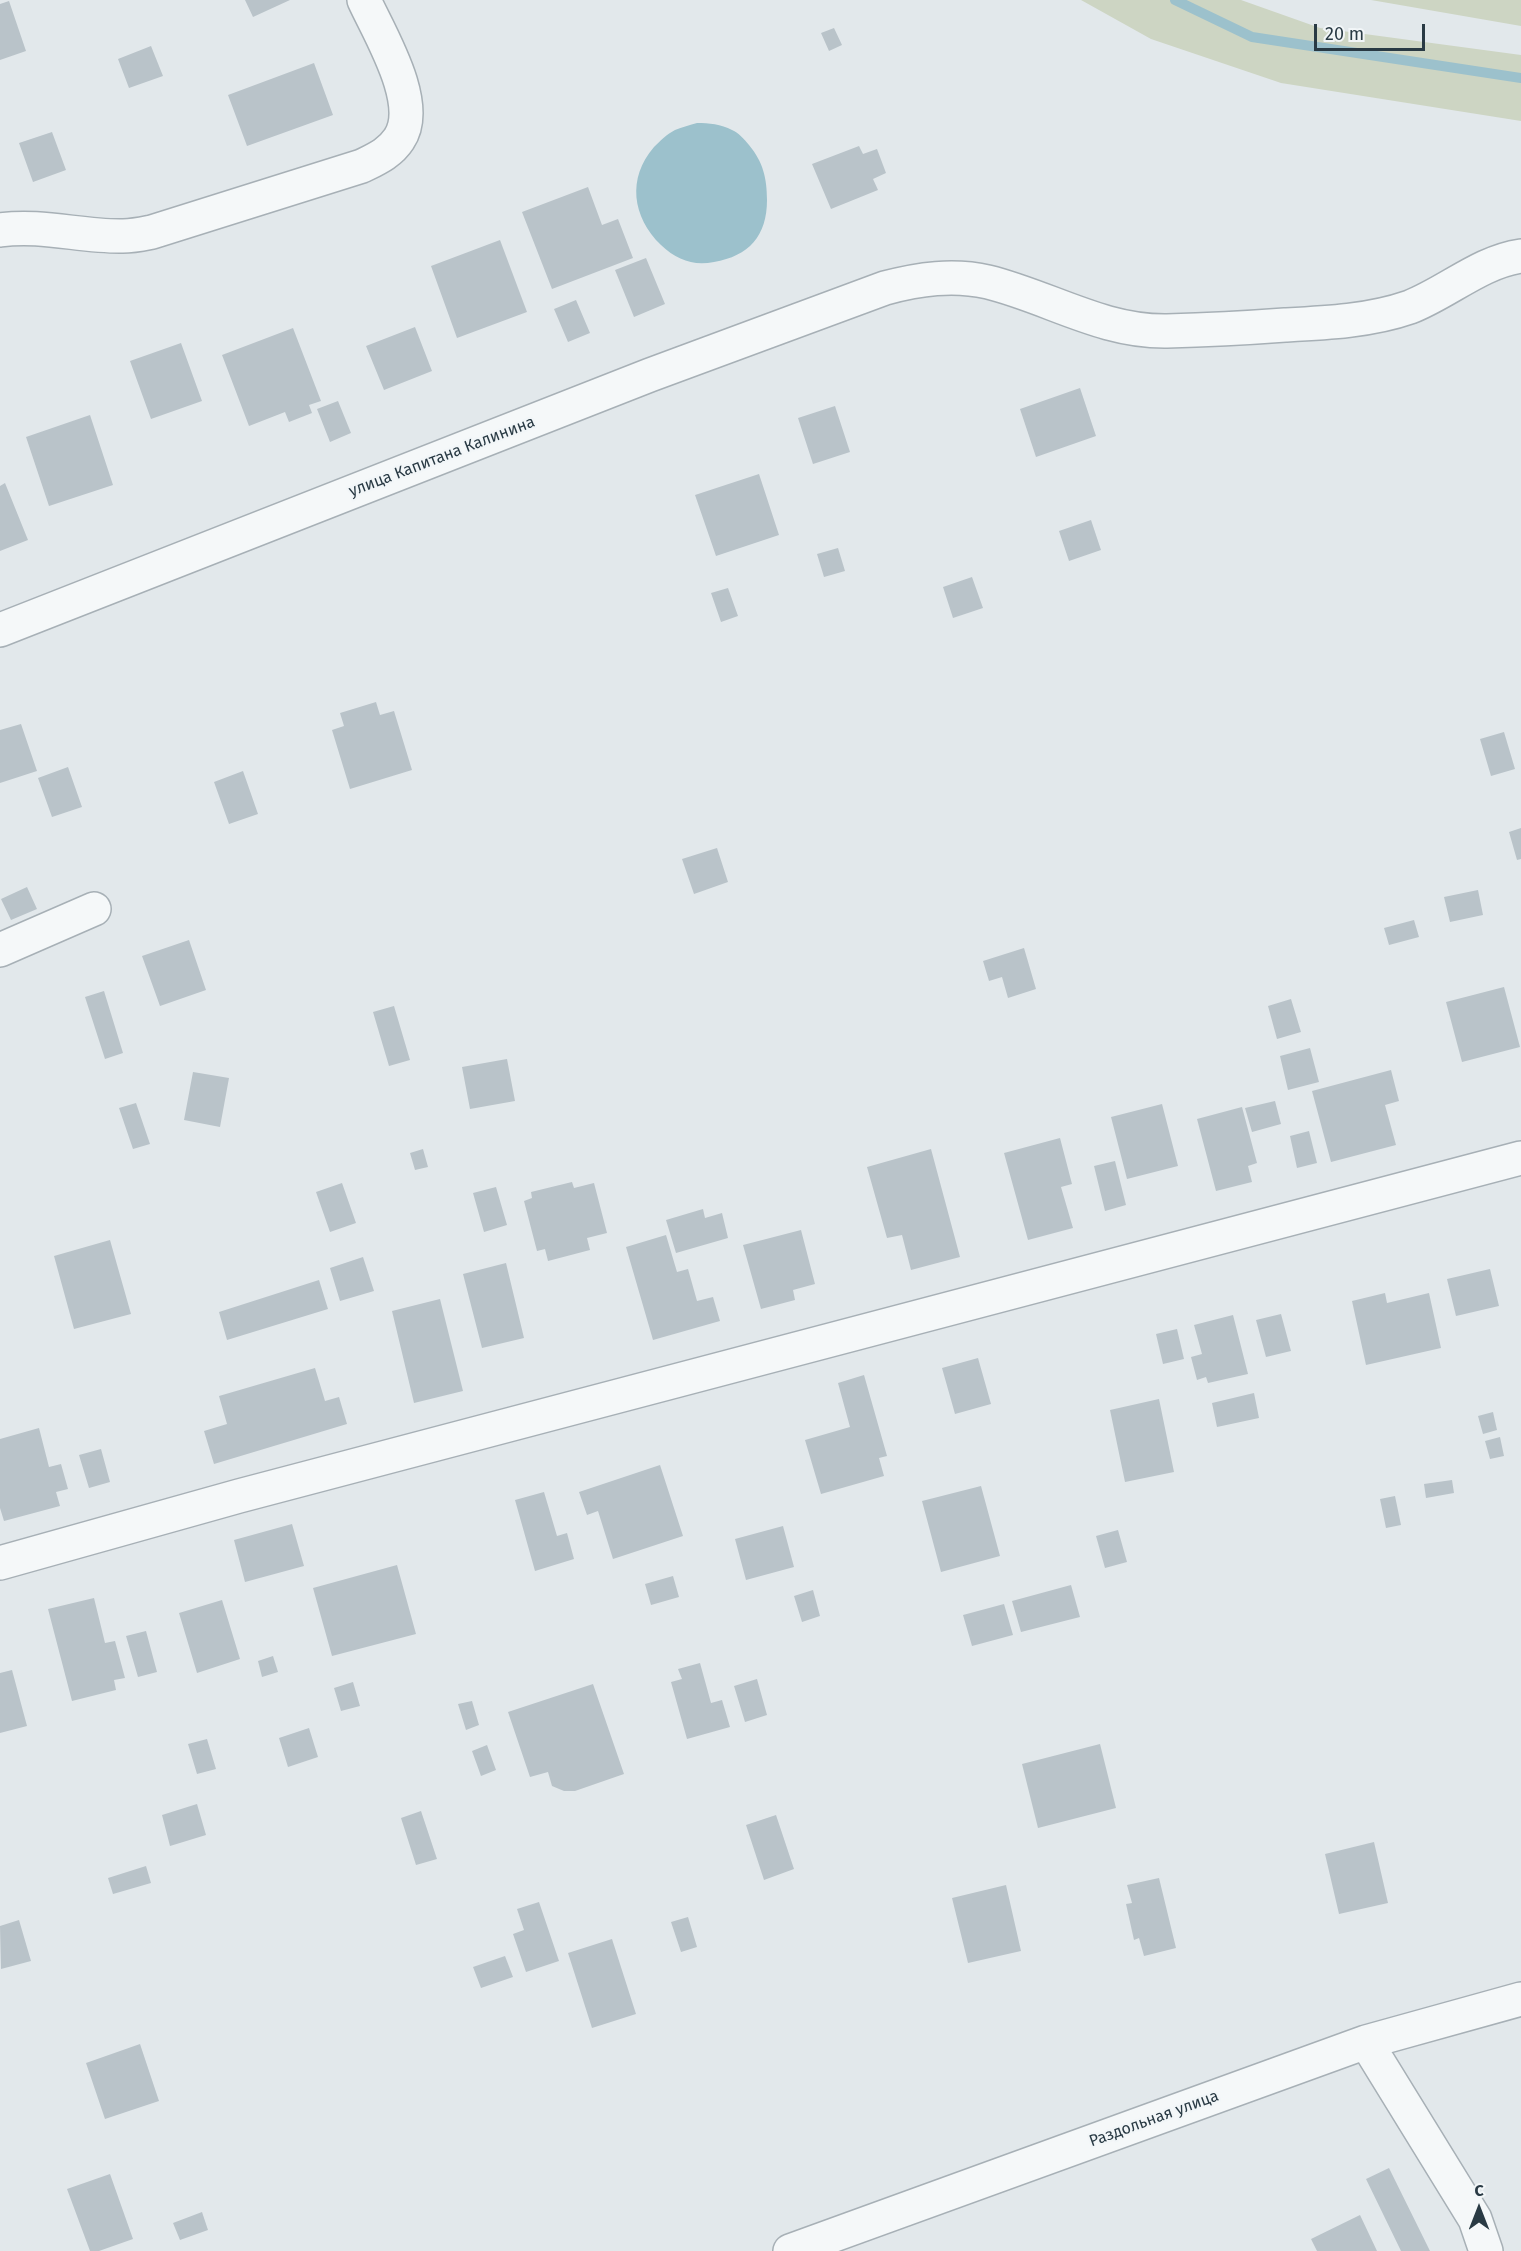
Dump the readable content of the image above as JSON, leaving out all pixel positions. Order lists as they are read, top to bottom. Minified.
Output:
{"streets":{"street":["улица Капитана Калинина","Раздольная улица"]},"scale_bar":"20 m","north":"top"}
